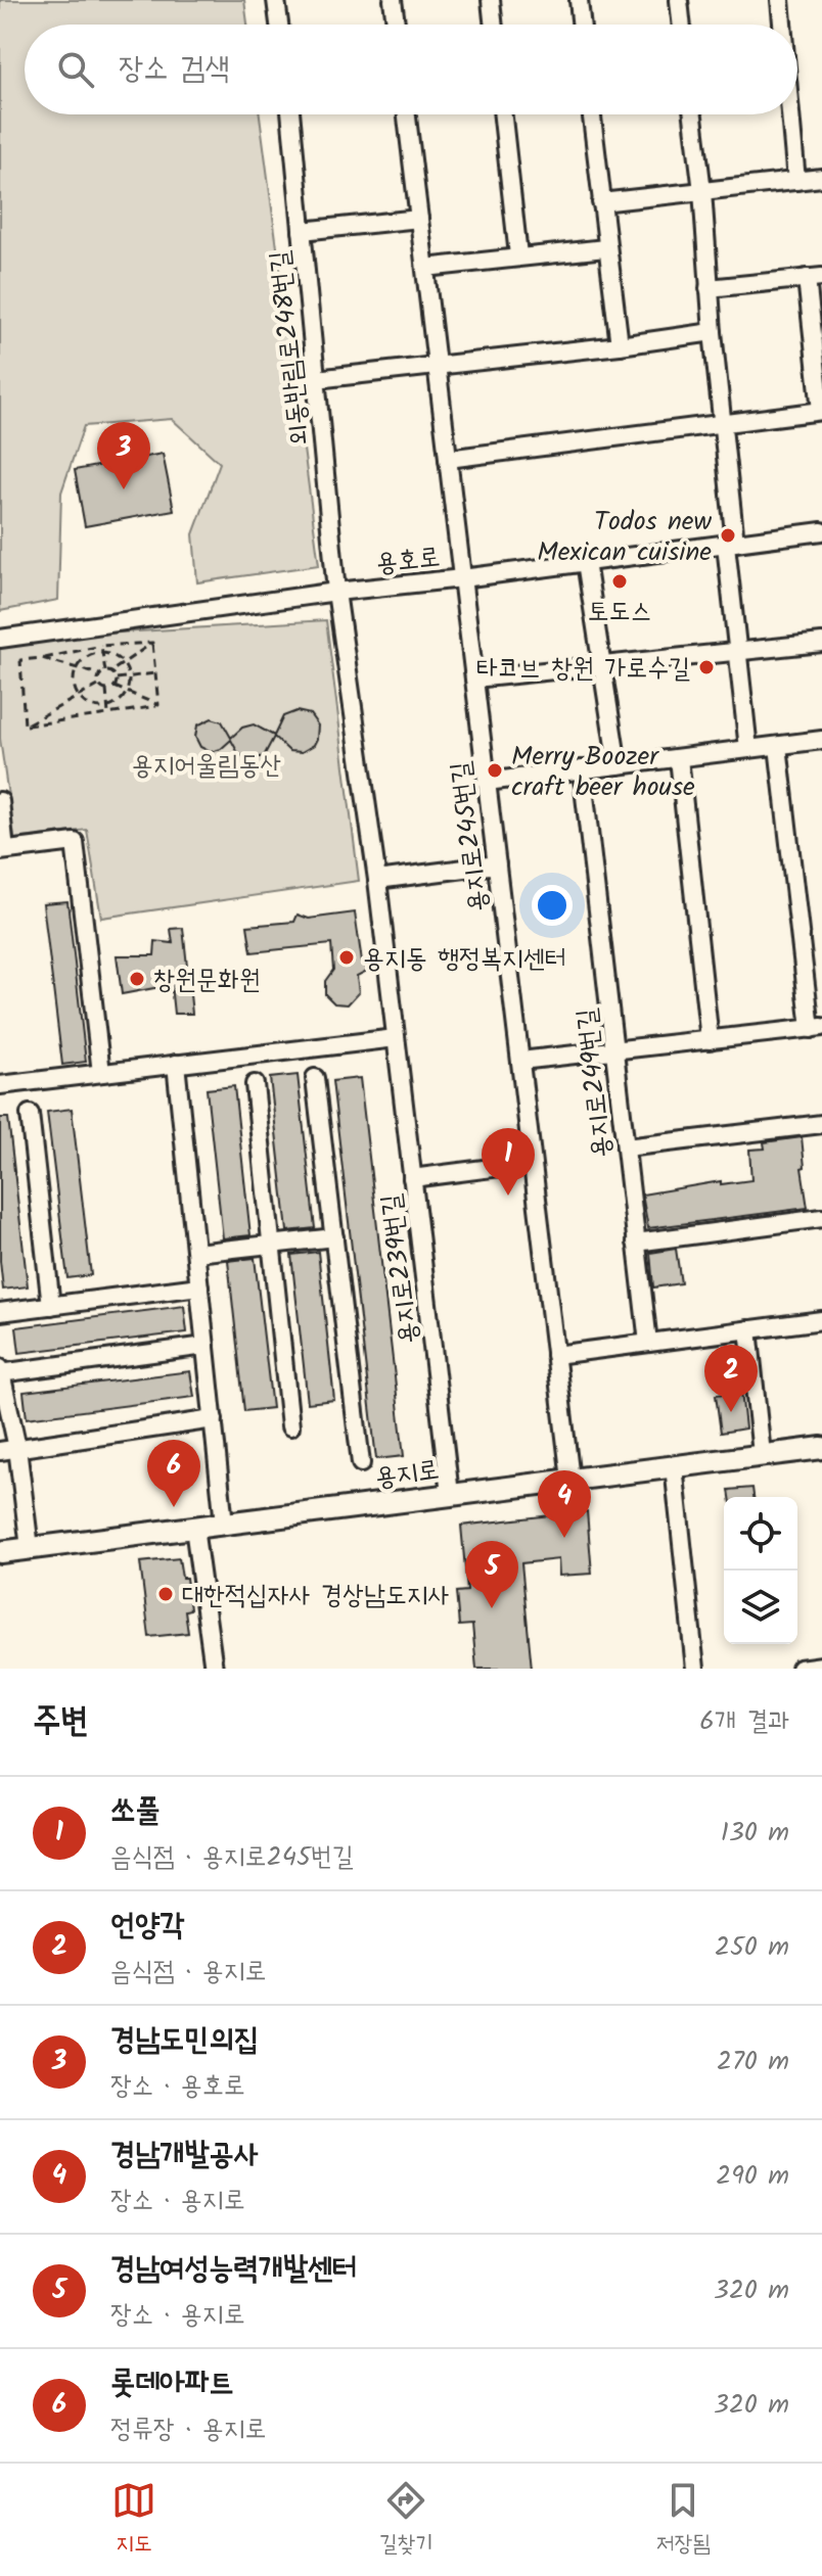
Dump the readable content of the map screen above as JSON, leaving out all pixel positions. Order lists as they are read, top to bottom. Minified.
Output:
{"streets":{"main road":["용지로"],"street":["외동반림로248번길","용호로","용지로245번길","용지로249번길","용지로239번길"]},"crossings":[["외동반림로248번길","용호로"],["외동반림로248번길","용지로239번길"],["용호로","용지로245번길"],["용호로","용지로239번길"],["용지로245번길","용지로"],["용지로239번길","용지로"]],"parks":["용지어울림동산"],"places":["Todos new Mexican cuisine","토도스","타코브 창원 가로수길","Merry Boozer craft beer house","용지동 행정복지센터","창원문화원","대한적십자사 경상남도지사"],"page":{"search":"장소 검색","pins":["3","1","2","6","4","5"],"heading":["주변","6개 결과"],"list":[{"mark":"1","name":"쏘풀","note":"음식점 · 용지로245번길","value":"130 m"},{"mark":"2","name":"언양각","note":"음식점 · 용지로","value":"250 m"},{"mark":"3","name":"경남도민의집","note":"장소 · 용호로","value":"270 m"},{"mark":"4","name":"경남개발공사","note":"장소 · 용지로","value":"290 m"},{"mark":"5","name":"경남여성능력개발센터","note":"장소 · 용지로","value":"320 m"},{"mark":"6","name":"롯데아파트","note":"정류장 · 용지로","value":"320 m"}],"nav":["지도","길찾기","저장됨"]}}
